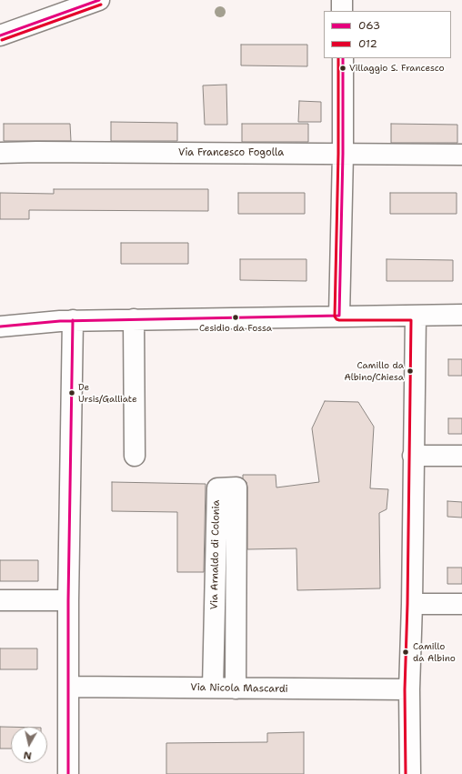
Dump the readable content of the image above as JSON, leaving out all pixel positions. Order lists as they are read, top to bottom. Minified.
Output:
{"streets":{"street":["Via Francesco Fogolla","Via Arnaldo di Colonia","Via Nicola Mascardi"]},"crossings":[["Via Arnaldo di Colonia","Via Nicola Mascardi"]],"places":["Villaggio S. Francesco","Cesidio da Fossa","Camillo da Albino/Chiesa","De Ursis/Galliate","Camillo da Albino"],"lines":["transit line 063","transit line 012"],"legend":["063","012"],"north":"bottom"}
